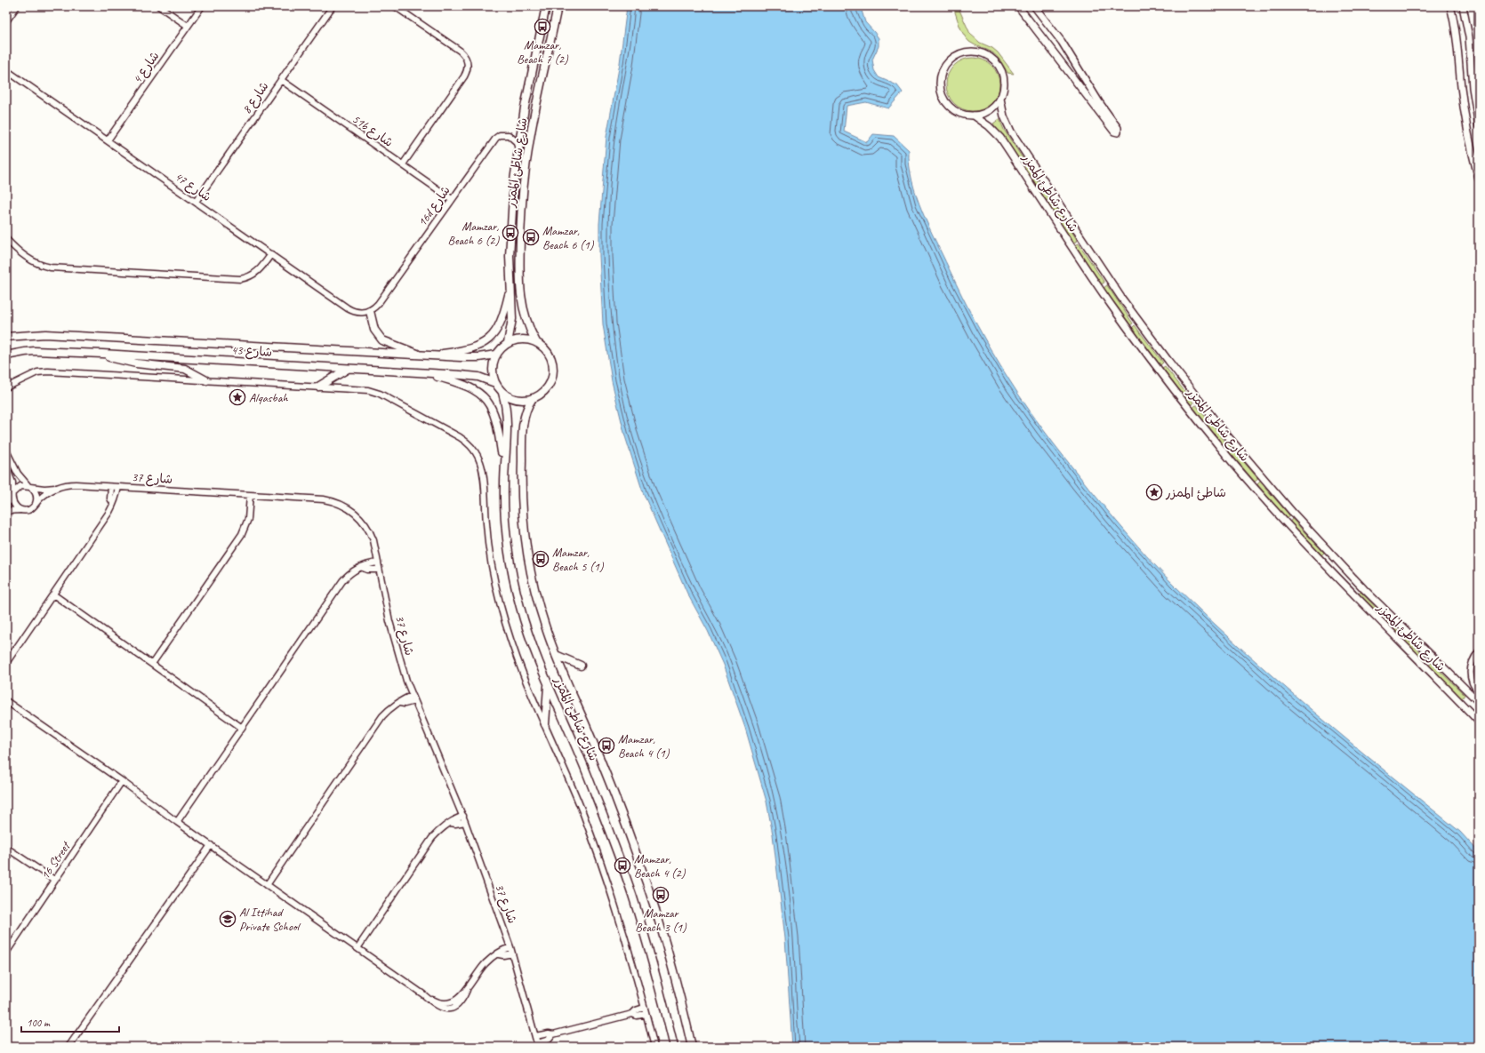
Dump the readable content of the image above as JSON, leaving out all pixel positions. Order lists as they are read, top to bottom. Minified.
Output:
{"streets":{"main road":["شارع شاطئ الممزر","شارع 43"],"street":["شارع 4","شارع 8","51b شارع","شارع 47","16d شارع","شارع 37","16 Street"]},"crossings":[["شارع 4","شارع 47"],["شارع 8","51b شارع"],["شارع 8","شارع 47"],["51b شارع","16d شارع"],["شارع شاطئ الممزر","16d شارع"],["شارع شاطئ الممزر","شارع 43"],["شارع 47","16d شارع"]],"places":{"bus stop":["Mamzar, Beach 7 (2)","Mamzar, Beach 6 (2)","Mamzar, Beach 6 (1)","Mamzar, Beach 5 (1)","Mamzar, Beach 4 (1)","Mamzar, Beach 4 (2)","Mamzar Beach 3 (1)"],"place":["Alqasbah","شاطئ الممزر"],"school or university":["Al Ittihad Private School"]},"scale_bar":"100 m"}
